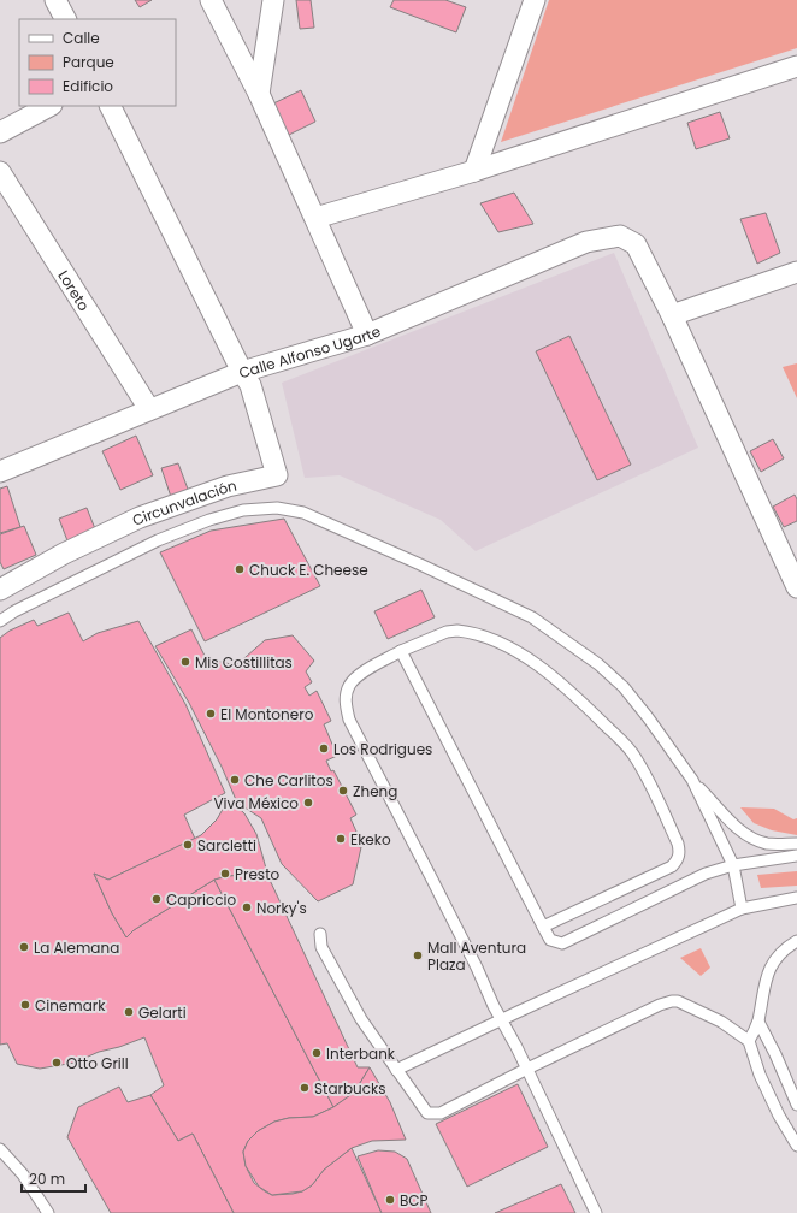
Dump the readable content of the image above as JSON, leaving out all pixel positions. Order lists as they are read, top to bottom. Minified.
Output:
{"streets":{"street":["Loreto","Calle Alfonso Ugarte","Circunvalación"]},"crossings":[["Loreto","Calle Alfonso Ugarte"],["Calle Alfonso Ugarte","Circunvalación"]],"places":["Chuck E. Cheese","Mis Costillitas","El Montonero","Los Rodrigues","Che Carlitos","Zheng","Viva México","Ekeko","Sarcletti","Presto","Capriccio","Norky's","La Alemana","Mall Aventura Plaza","Cinemark","Gelarti","Interbank","Otto Grill","Starbucks","BCP"],"legend":["Calle","Parque","Edificio"],"scale_bar":"20 m"}
